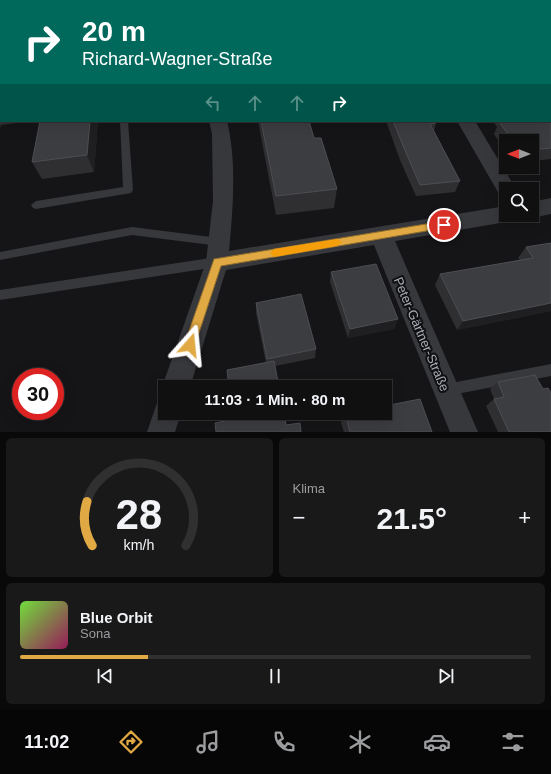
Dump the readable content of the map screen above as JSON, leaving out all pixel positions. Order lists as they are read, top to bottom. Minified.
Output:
{"streets":{"street":["Peter-Gärtner-Straße"]},"north":"left","page":{"turn":["20 m","Richard-Wagner-Straße"],"limit":"30","trip":"11:03 · 1 Min. · 80 m","tile":"Klima","heat":["−","21.5°","+"],"song":["Blue Orbit","Sona"],"tabs":"11:02","gauge":["28","km/h"]}}
